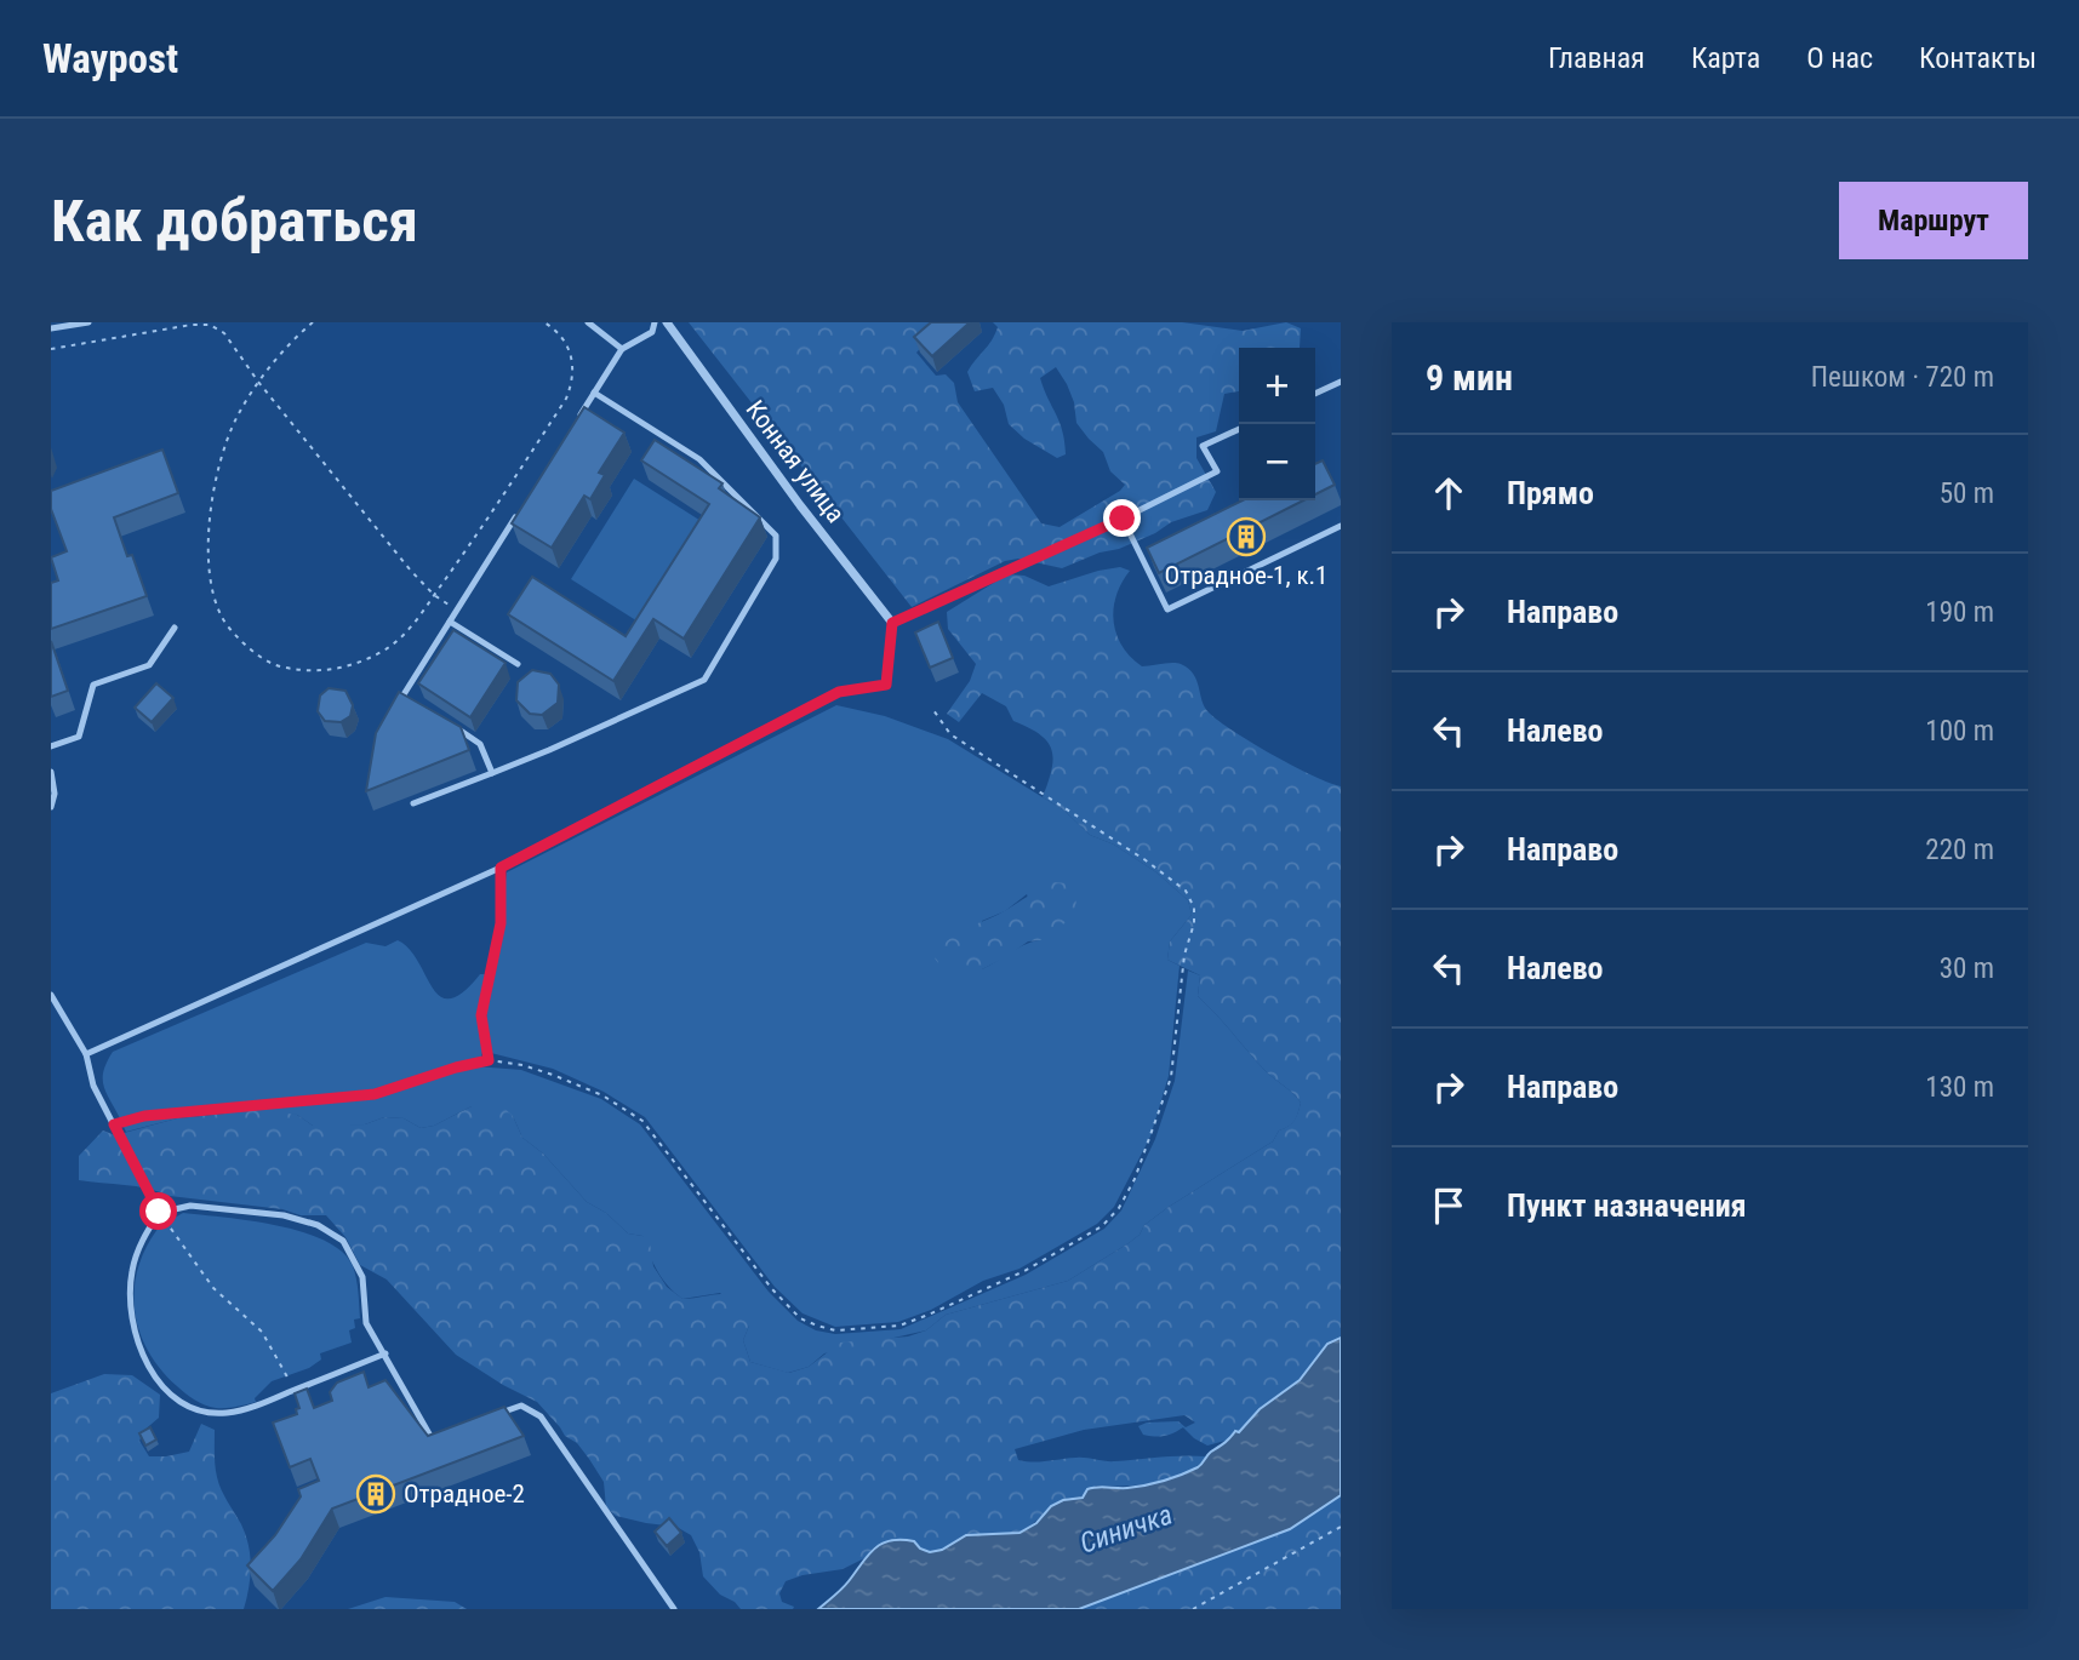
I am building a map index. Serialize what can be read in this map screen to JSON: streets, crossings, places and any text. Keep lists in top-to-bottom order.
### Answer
{
  "streets": {
    "street": ["Конная улица"]
  },
  "water": ["Синичка"],
  "places": {
    "building": ["Отрадное-1, к.1", "Отрадное-2"]
  },
  "page": {
    "header": "Waypost",
    "nav": [
      "Главная",
      "Карта",
      "О нас",
      "Контакты"
    ],
    "buttons": "Маршрут",
    "title": "Как добраться",
    "heading": ["9 мин", "Пешком · 720 m"],
    "map_buttons": ["+", "−"],
    "list": [
      ["Прямо", "50 m"],
      ["Направо", "190 m"],
      ["Налево", "100 m"],
      ["Направо", "220 m"],
      ["Налево", "30 m"],
      ["Направо", "130 m"],
      "Пункт назначения"
    ]
  }
}
